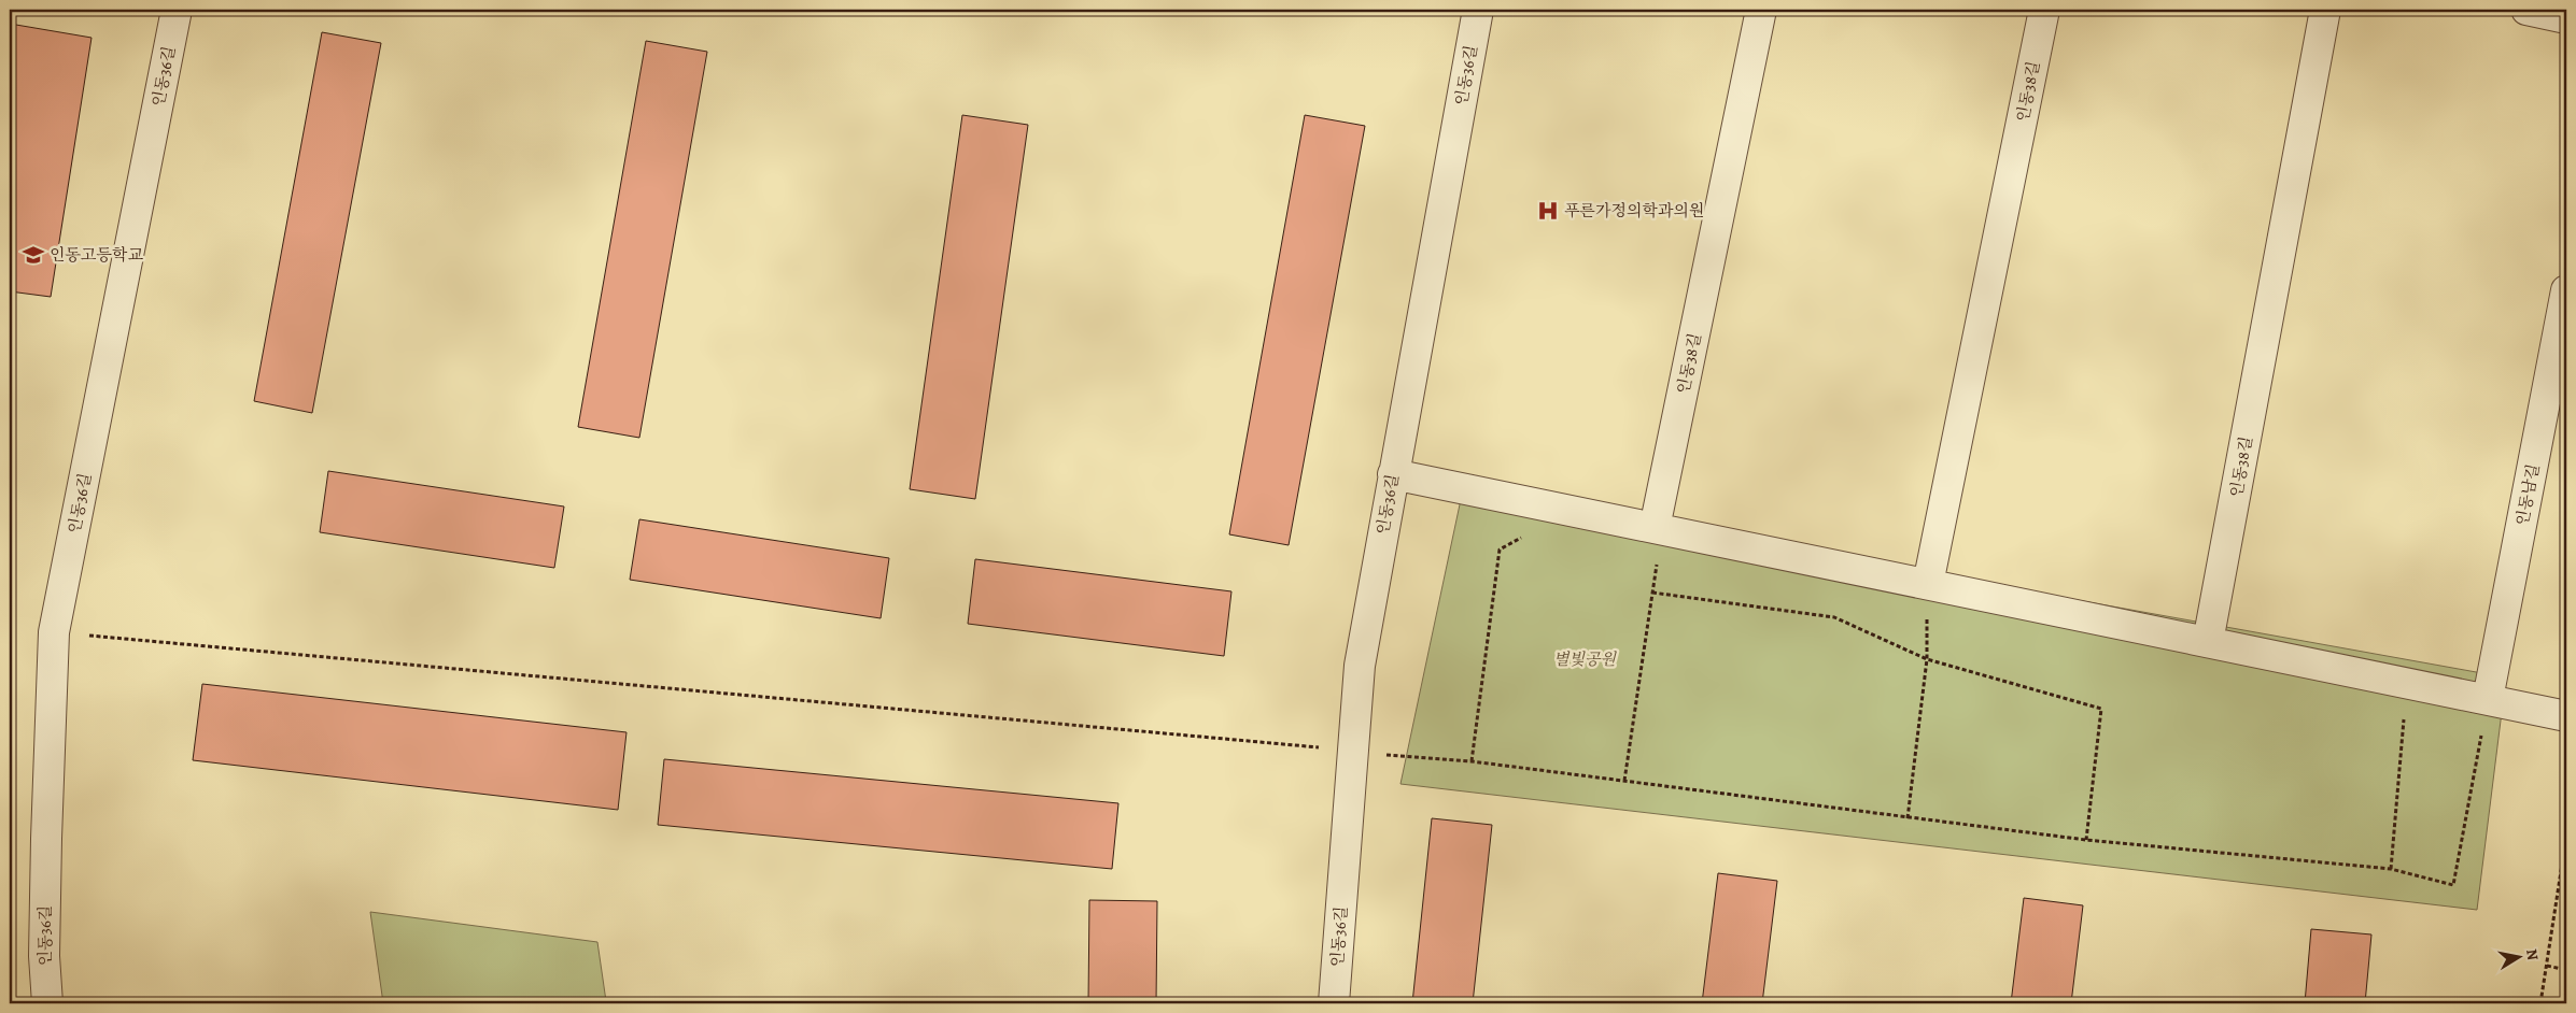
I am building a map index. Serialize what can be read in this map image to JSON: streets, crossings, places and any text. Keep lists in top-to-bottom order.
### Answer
{
  "streets": {
    "street": ["인동36길", "인동38길", "인동남길"]
  },
  "parks": ["별빛공원"],
  "places": {
    "hospital": ["푸른가정의학과의원"],
    "school or university": ["인동고등학교"]
  },
  "north": "right"
}
